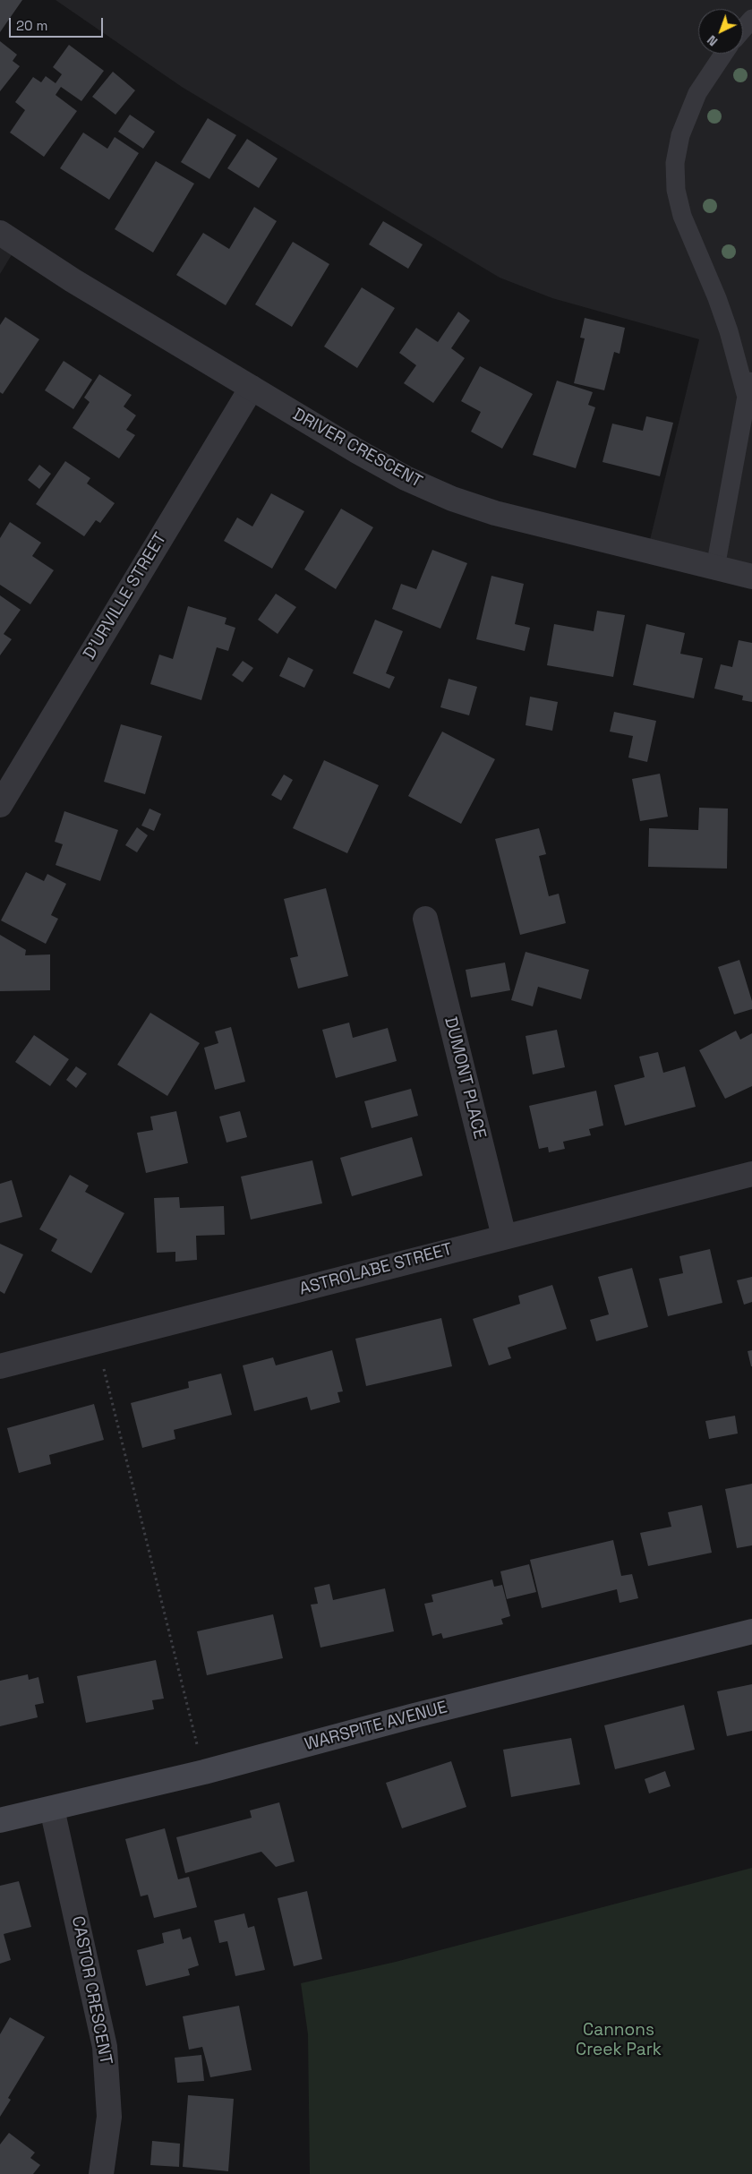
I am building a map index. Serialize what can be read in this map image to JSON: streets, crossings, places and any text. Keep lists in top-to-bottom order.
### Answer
{
  "streets": {
    "main road": ["WARSPITE AVENUE"],
    "street": [
      "DRIVER CRESCENT",
      "D'URVILLE STREET",
      "DUMONT PLACE",
      "ASTROLABE STREET",
      "CASTOR CRESCENT"
    ]
  },
  "crossings": [
    ["DRIVER CRESCENT", "D'URVILLE STREET"],
    ["DUMONT PLACE", "ASTROLABE STREET"],
    ["WARSPITE AVENUE", "CASTOR CRESCENT"]
  ],
  "parks": ["Cannons Creek Park"],
  "scale_bar": "20 m",
  "north": "bottom left"
}
